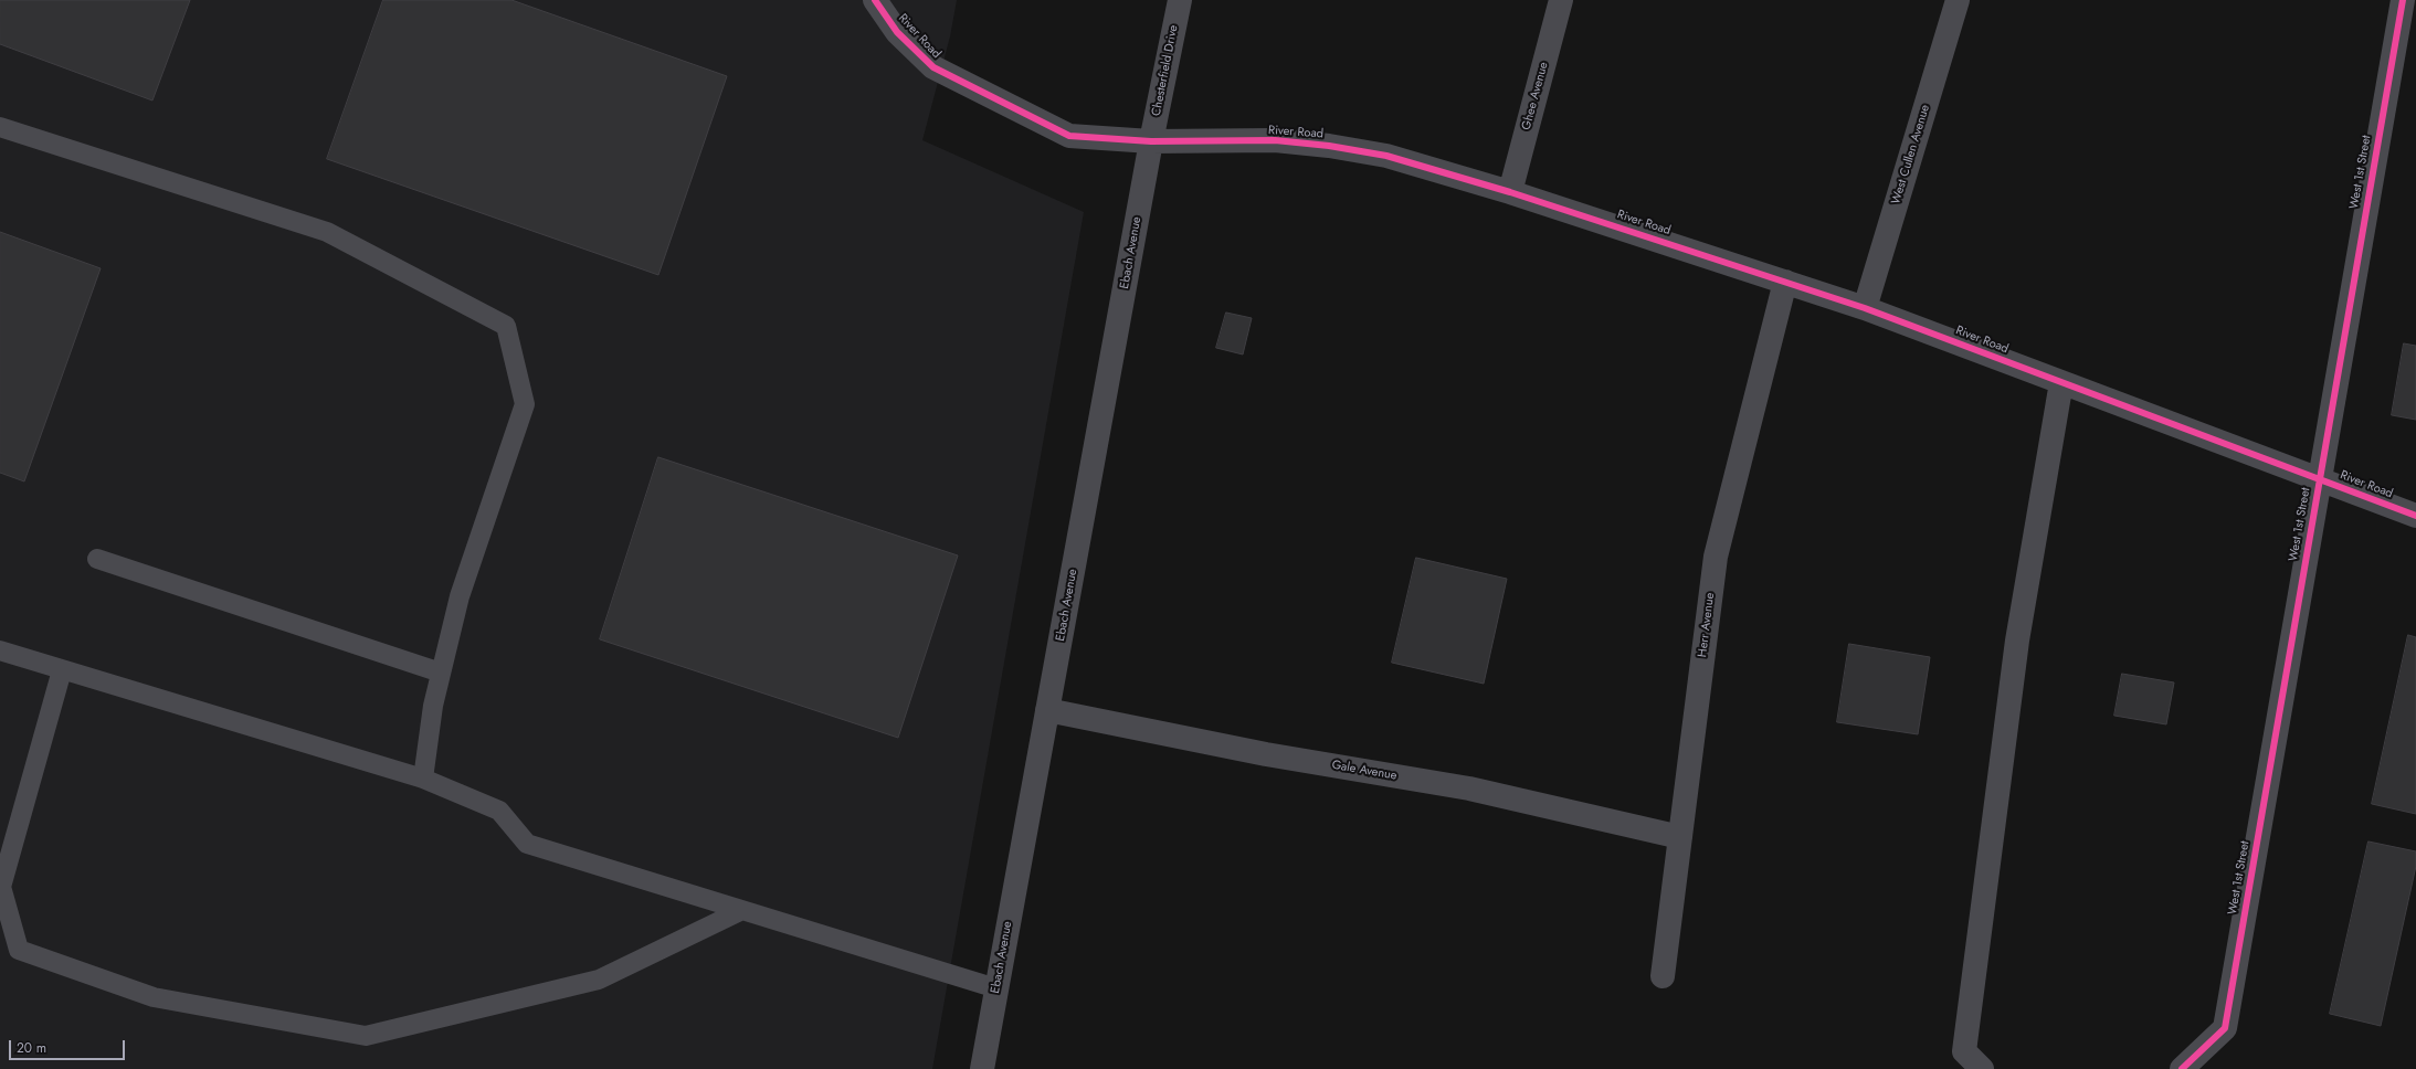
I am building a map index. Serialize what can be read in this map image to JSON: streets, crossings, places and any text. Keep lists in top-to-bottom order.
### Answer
{
  "streets": {
    "street": [
      "River Road",
      "Chesterfield Drive",
      "Ghee Avenue",
      "West Cullen Avenue",
      "West 1st Street",
      "Ebach Avenue",
      "Herr Avenue",
      "Gale Avenue"
    ]
  },
  "crossings": [
    ["River Road", "Chesterfield Drive"],
    ["River Road", "Ghee Avenue"],
    ["River Road", "West Cullen Avenue"],
    ["River Road", "West 1st Street"],
    ["River Road", "Ebach Avenue"],
    ["River Road", "Herr Avenue"],
    ["Chesterfield Drive", "Ebach Avenue"],
    ["Ebach Avenue", "Gale Avenue"],
    ["Herr Avenue", "Gale Avenue"]
  ],
  "scale_bar": "20 m"
}
